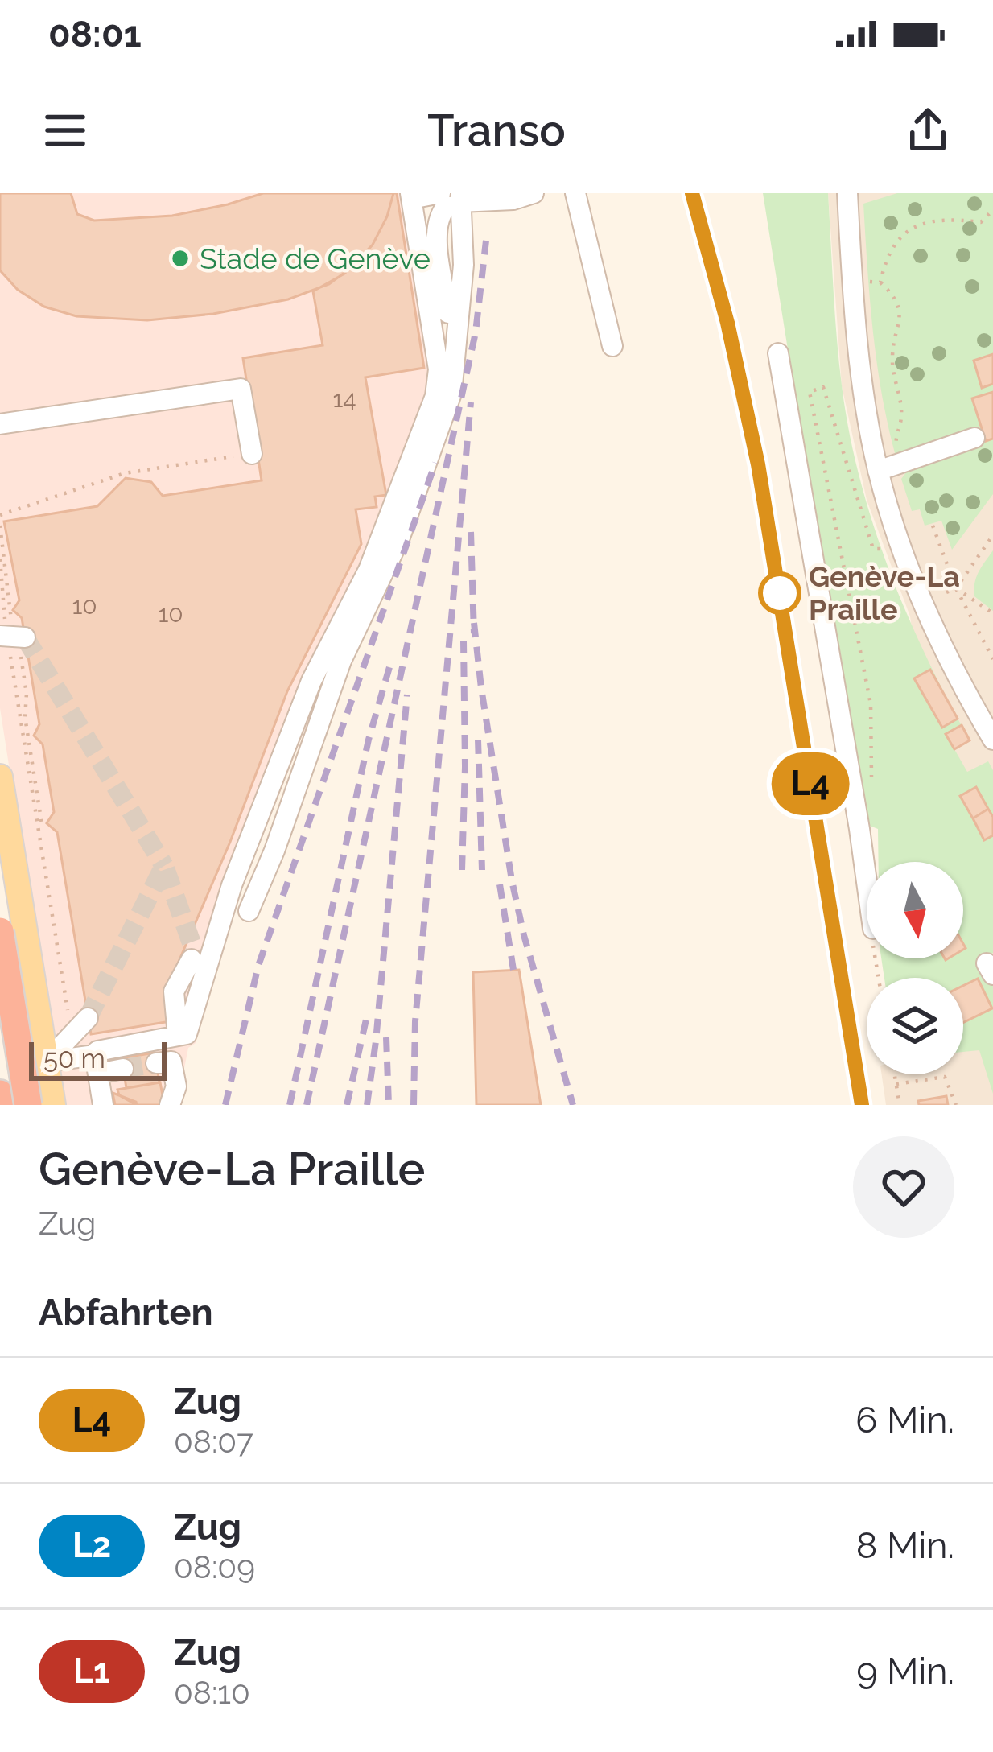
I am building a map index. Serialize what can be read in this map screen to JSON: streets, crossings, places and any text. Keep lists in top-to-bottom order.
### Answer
{
  "places": ["Stade de Genève", "Genève-La Praille"],
  "house_numbers": ["14", "10", "10"],
  "scale_bar": "50 m",
  "north": "bottom",
  "page": {
    "status": "08:01",
    "header": "Transo",
    "on_map": "L4",
    "scale": "50 m",
    "heading": [
      ["Genève-La Praille", "Zug"],
      "Abfahrten"
    ],
    "list": [
      {
        "mark": "L4",
        "name": "Zug",
        "note": "08:07",
        "value": "6 Min."
      },
      {
        "mark": "L2",
        "name": "Zug",
        "note": "08:09",
        "value": "8 Min."
      },
      {
        "mark": "L1",
        "name": "Zug",
        "note": "08:10",
        "value": "9 Min."
      }
    ]
  }
}
